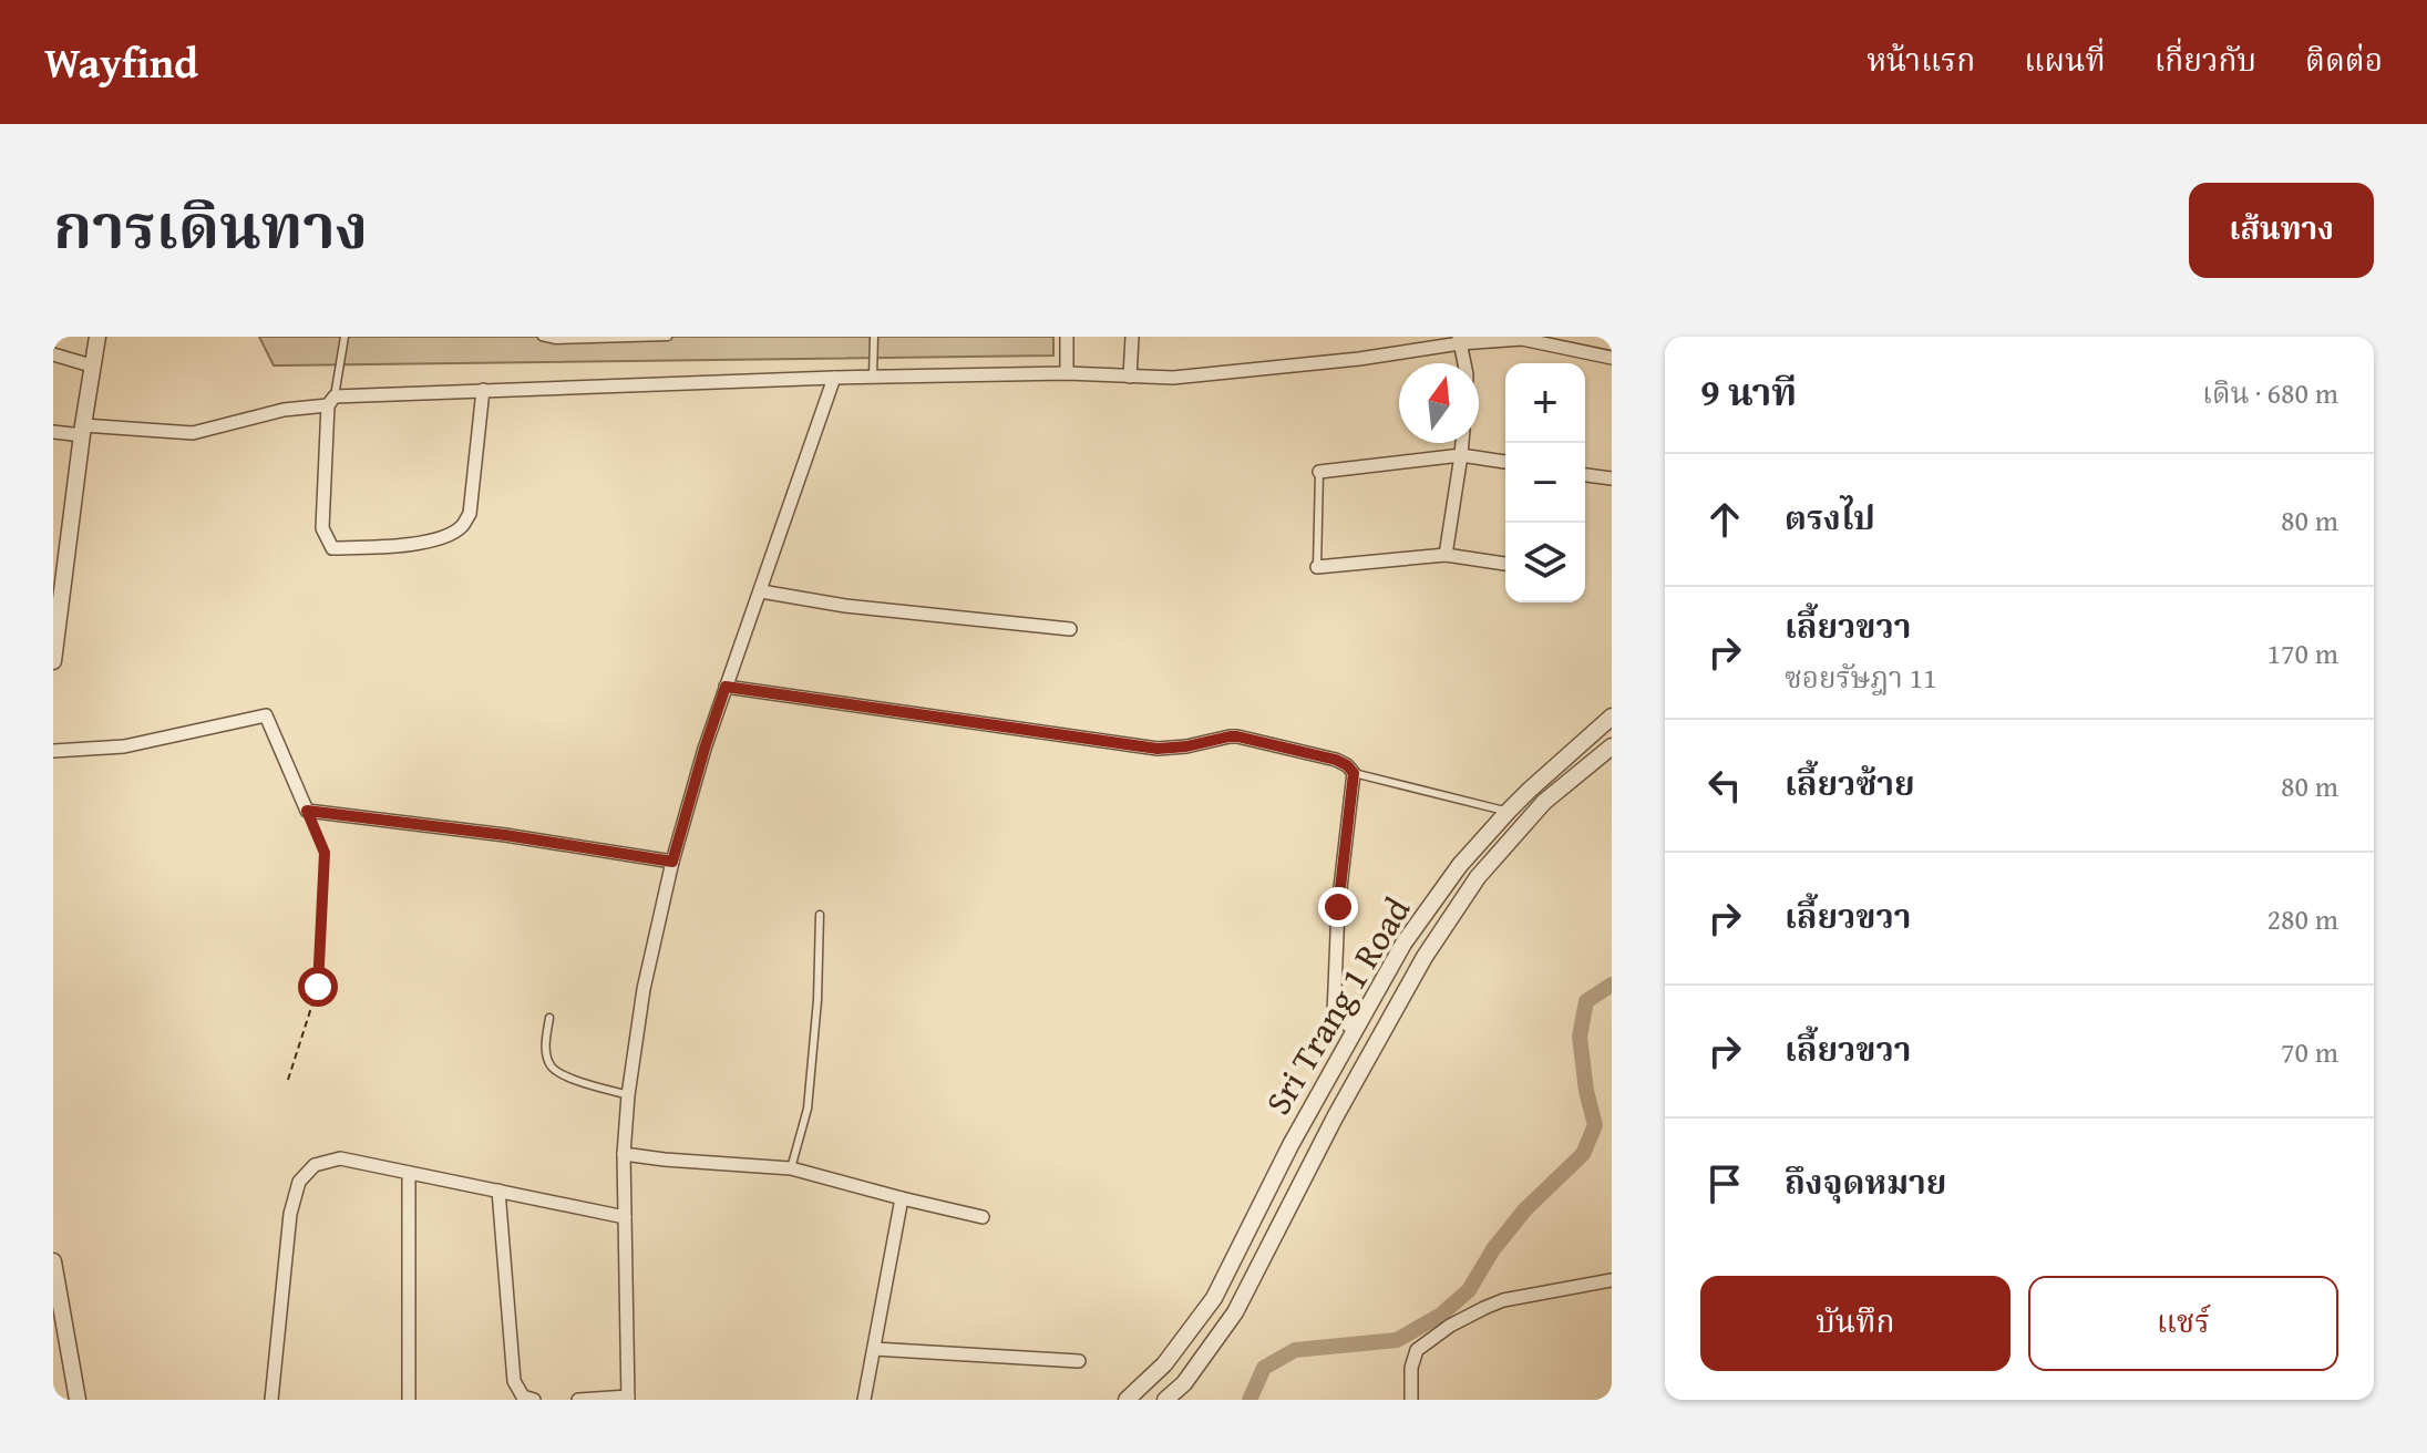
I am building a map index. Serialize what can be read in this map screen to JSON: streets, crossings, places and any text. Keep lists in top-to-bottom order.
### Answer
{
  "streets": {
    "street": ["Sri Trang 1 Road"]
  },
  "north": "top",
  "page": {
    "header": "Wayfind",
    "nav": [
      "หน้าแรก",
      "แผนที่",
      "เกี่ยวกับ",
      "ติดต่อ"
    ],
    "title": "การเดินทาง",
    "buttons": [
      "เส้นทาง",
      ["บันทึก", "แชร์"]
    ],
    "heading": ["9 นาที", "เดิน · 680 m"],
    "map_buttons": ["+", "−"],
    "list": [
      ["ตรงไป", "80 m"],
      ["เลี้ยวขวา", "ซอยรัษฎา 11", "170 m"],
      ["เลี้ยวซ้าย", "80 m"],
      ["เลี้ยวขวา", "280 m"],
      ["เลี้ยวขวา", "70 m"],
      "ถึงจุดหมาย"
    ]
  }
}
